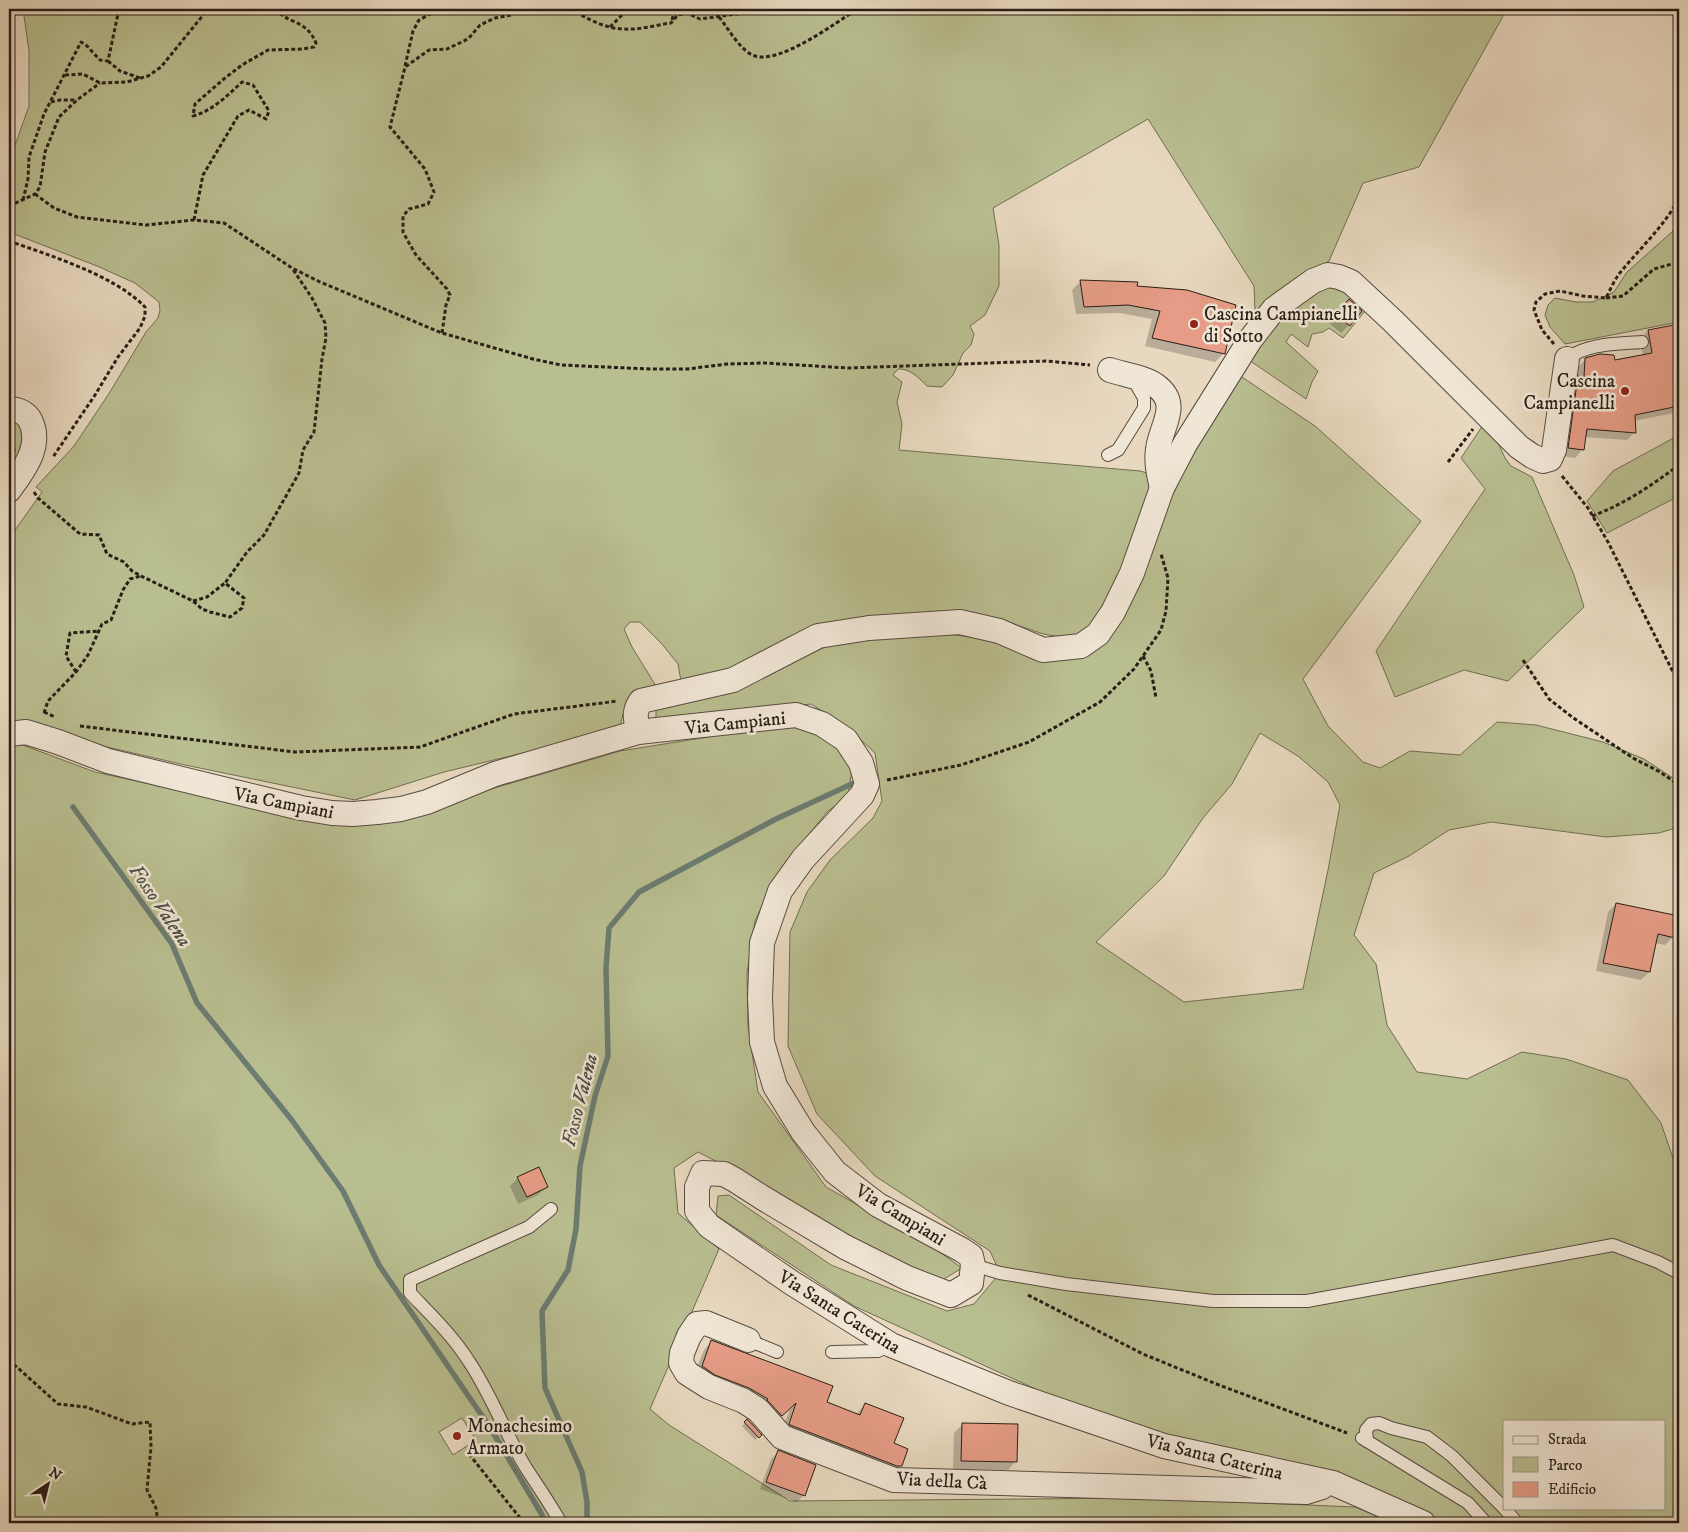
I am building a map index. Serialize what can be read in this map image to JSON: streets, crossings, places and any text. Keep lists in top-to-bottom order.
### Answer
{
  "streets": {
    "street": ["Via Campiani", "Via Santa Caterina", "Via della Cà"]
  },
  "crossings": [
    ["Via Campiani", "Via Santa Caterina"],
    ["Via Santa Caterina", "Via della Cà"]
  ],
  "water": ["Fosso Valena"],
  "places": ["Cascina Campianelli di Sotto", "Cascina Campianelli", "Monachesimo Armato"],
  "legend": ["Strada", "Parco", "Edificio"],
  "north": "top right"
}
